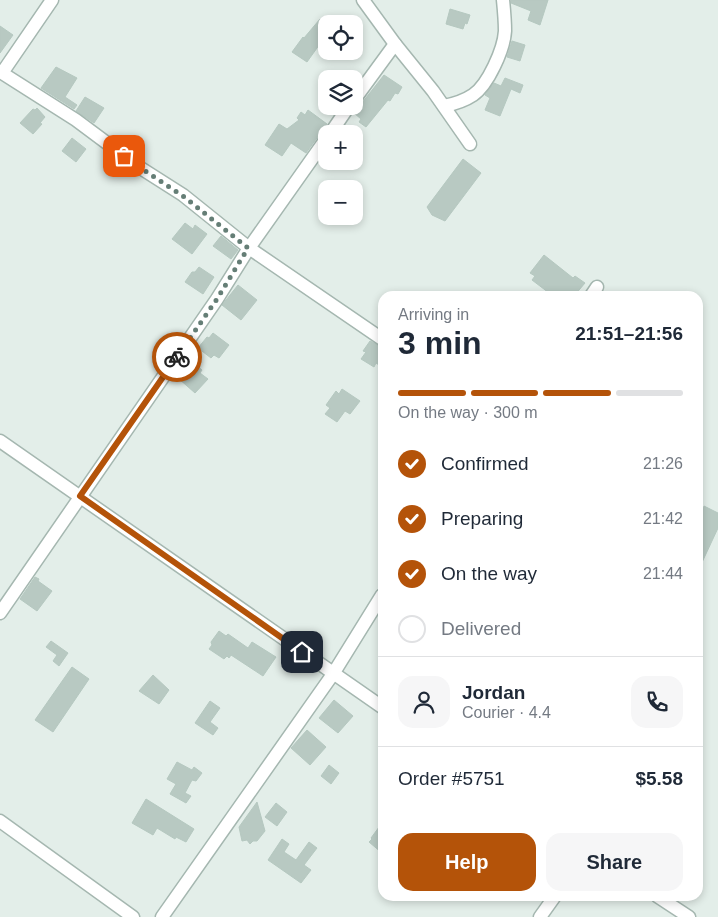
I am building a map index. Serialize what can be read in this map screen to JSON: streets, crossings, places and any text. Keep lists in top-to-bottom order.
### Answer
{
  "page": {
    "map_buttons": ["+", "−"],
    "heading": ["3 min", "Arriving in", "21:51–21:56"],
    "panel": [
      "Jordan",
      "Courier · 4.4",
      "Order #5751",
      "$5.58"
    ],
    "bar": "On the way · 300 m",
    "list": [
      ["Confirmed", "21:26"],
      ["Preparing", "21:42"],
      ["On the way", "21:44"],
      "Delivered"
    ],
    "buttons": ["Help", "Share"]
  }
}
